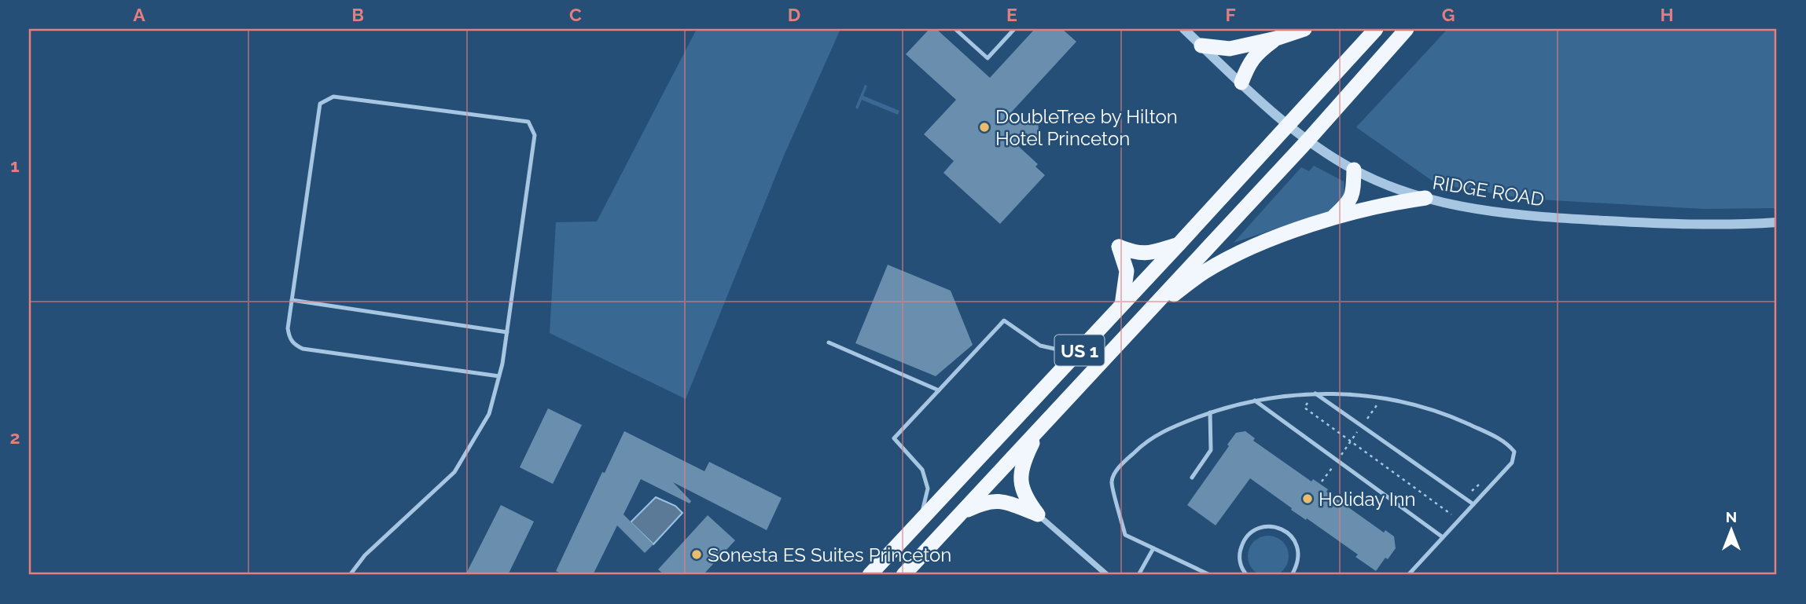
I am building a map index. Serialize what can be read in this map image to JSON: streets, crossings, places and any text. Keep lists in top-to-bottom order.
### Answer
{
  "streets": {
    "highway": ["US 1"],
    "street": ["RIDGE ROAD"]
  },
  "crossings": [
    ["RIDGE ROAD", "US 1"]
  ],
  "places": ["DoubleTree by Hilton Hotel Princeton", "Holiday Inn", "Sonesta ES Suites Princeton"],
  "north": "top",
  "grid": {
    "columns": [
      "A",
      "B",
      "C",
      "D",
      "E",
      "F",
      "G",
      "H"
    ],
    "rows": ["1", "2"]
  }
}
